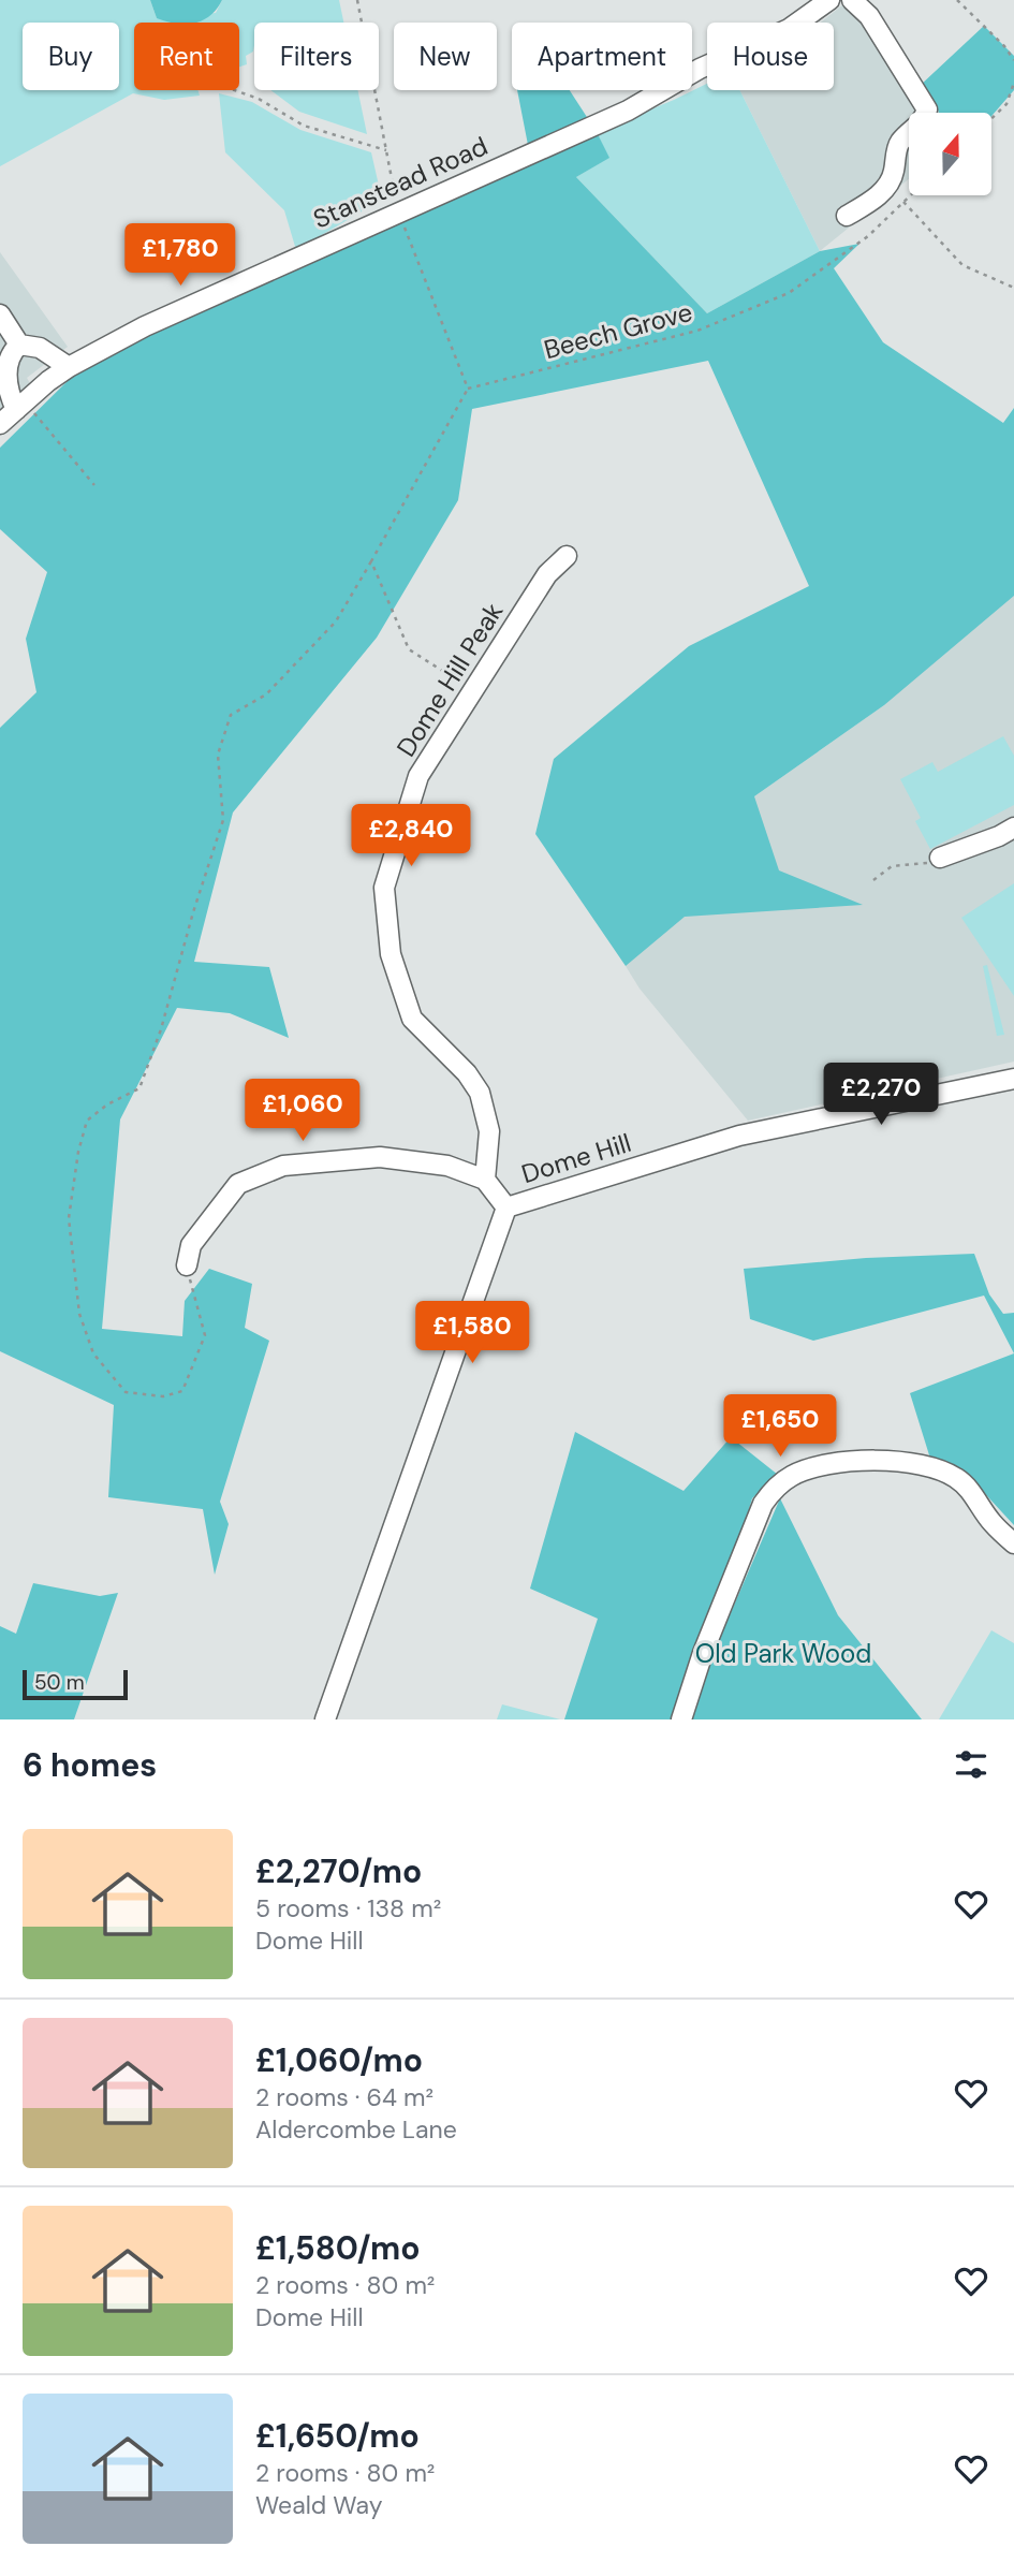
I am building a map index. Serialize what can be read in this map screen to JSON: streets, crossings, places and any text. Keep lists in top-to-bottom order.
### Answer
{
  "streets": {
    "street": ["Stanstead Road", "Dome Hill Peak", "Dome Hill"],
    "path": ["Beech Grove"]
  },
  "parks": ["Old Park Wood"],
  "scale_bar": "50 m",
  "north": "top",
  "page": {
    "chip": [
      "Buy",
      "Rent",
      "Filters",
      "New",
      "Apartment",
      "House"
    ],
    "price": [
      "£1,780",
      "£2,840",
      "£2,270",
      "£1,060",
      "£1,580",
      "£1,650"
    ],
    "scale": "50 m",
    "heading": "6 homes",
    "list": [
      {
        "name": "£2,270/mo",
        "note": "5 rooms · 138 m² · Dome Hill"
      },
      {
        "name": "£1,060/mo",
        "note": "2 rooms · 64 m² · Aldercombe Lane"
      },
      {
        "name": "£1,580/mo",
        "note": "2 rooms · 80 m² · Dome Hill"
      },
      {
        "name": "£1,650/mo",
        "note": "2 rooms · 80 m² · Weald Way"
      }
    ]
  }
}
